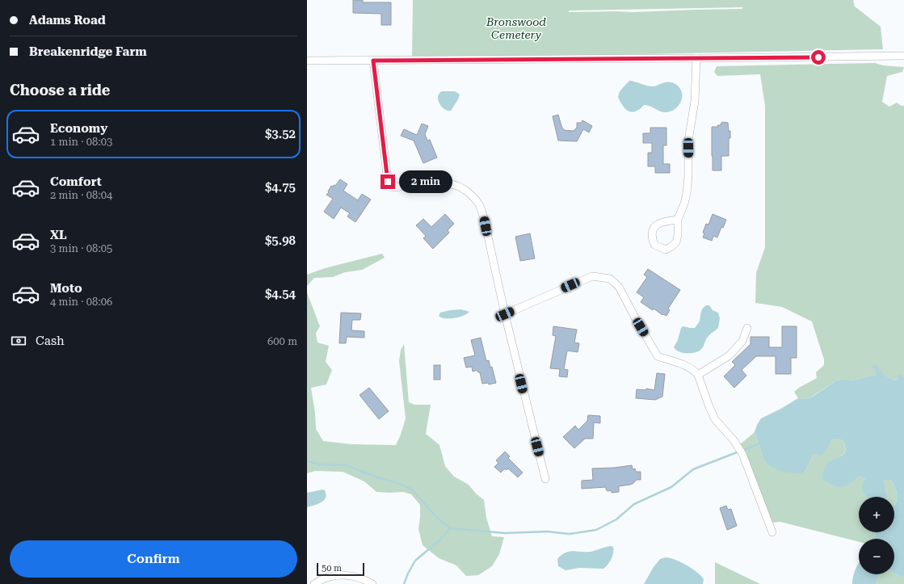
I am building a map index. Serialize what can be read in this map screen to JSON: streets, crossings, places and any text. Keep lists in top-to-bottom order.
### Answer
{
  "parks": ["Bronswood Cemetery"],
  "scale_bar": "50 m",
  "page": {
    "banner": ["Adams Road", "Breakenridge Farm"],
    "heading": "Choose a ride",
    "list": [
      {
        "name": "Economy",
        "note": "1 min · 08:03",
        "value": "$3.52"
      },
      {
        "name": "Comfort",
        "note": "2 min · 08:04",
        "value": "$4.75"
      },
      {
        "name": "XL",
        "note": "3 min · 08:05",
        "value": "$5.98"
      },
      {
        "name": "Moto",
        "note": "4 min · 08:06",
        "value": "$4.54"
      }
    ],
    "bubble": "2 min",
    "pay": ["Cash", "600 m"],
    "map_buttons": ["+", "−"],
    "buttons": "Confirm",
    "scale": "50 m"
  }
}
